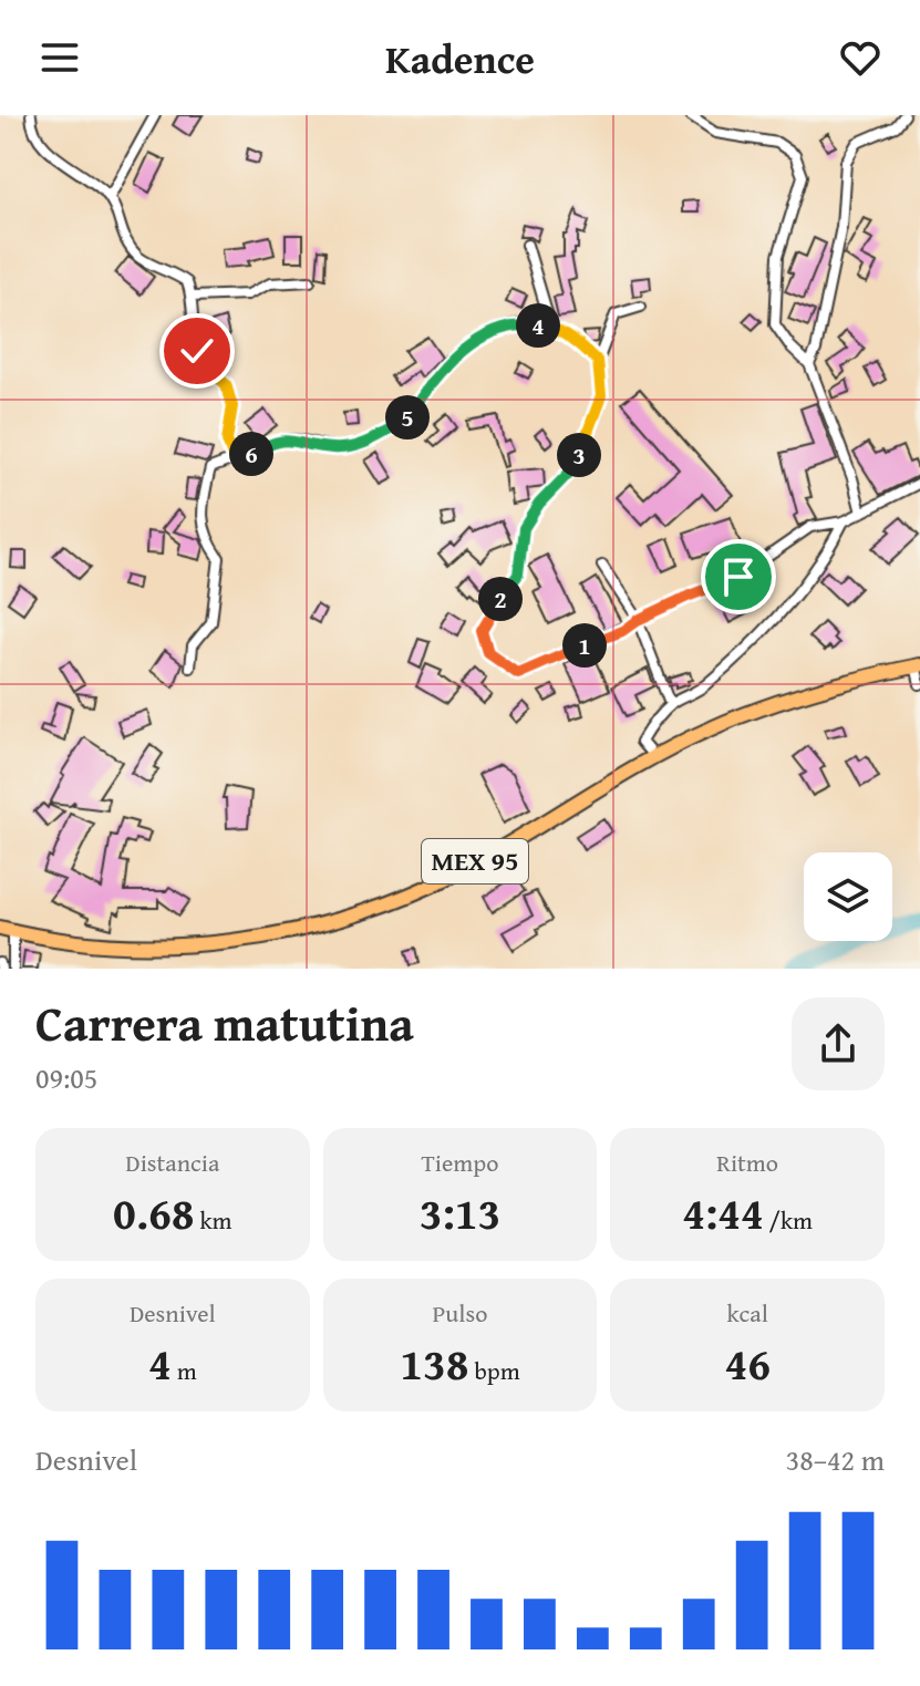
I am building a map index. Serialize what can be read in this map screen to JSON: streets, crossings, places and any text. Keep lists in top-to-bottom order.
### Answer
{
  "streets": {
    "main road": ["MEX 95"]
  },
  "page": {
    "header": "Kadence",
    "pins": [
      "4",
      "5",
      "6",
      "3",
      "2",
      "1"
    ],
    "heading": ["Carrera matutina", "09:05"],
    "stats": [
      ["Distancia", "0.68 km"],
      ["Tiempo", "3:13"],
      ["Ritmo", "4:44 /km"],
      ["Desnivel", "4 m"],
      ["Pulso", "138 bpm"],
      ["kcal", "46"]
    ],
    "chart": ["Desnivel", "38–42 m"]
  }
}
